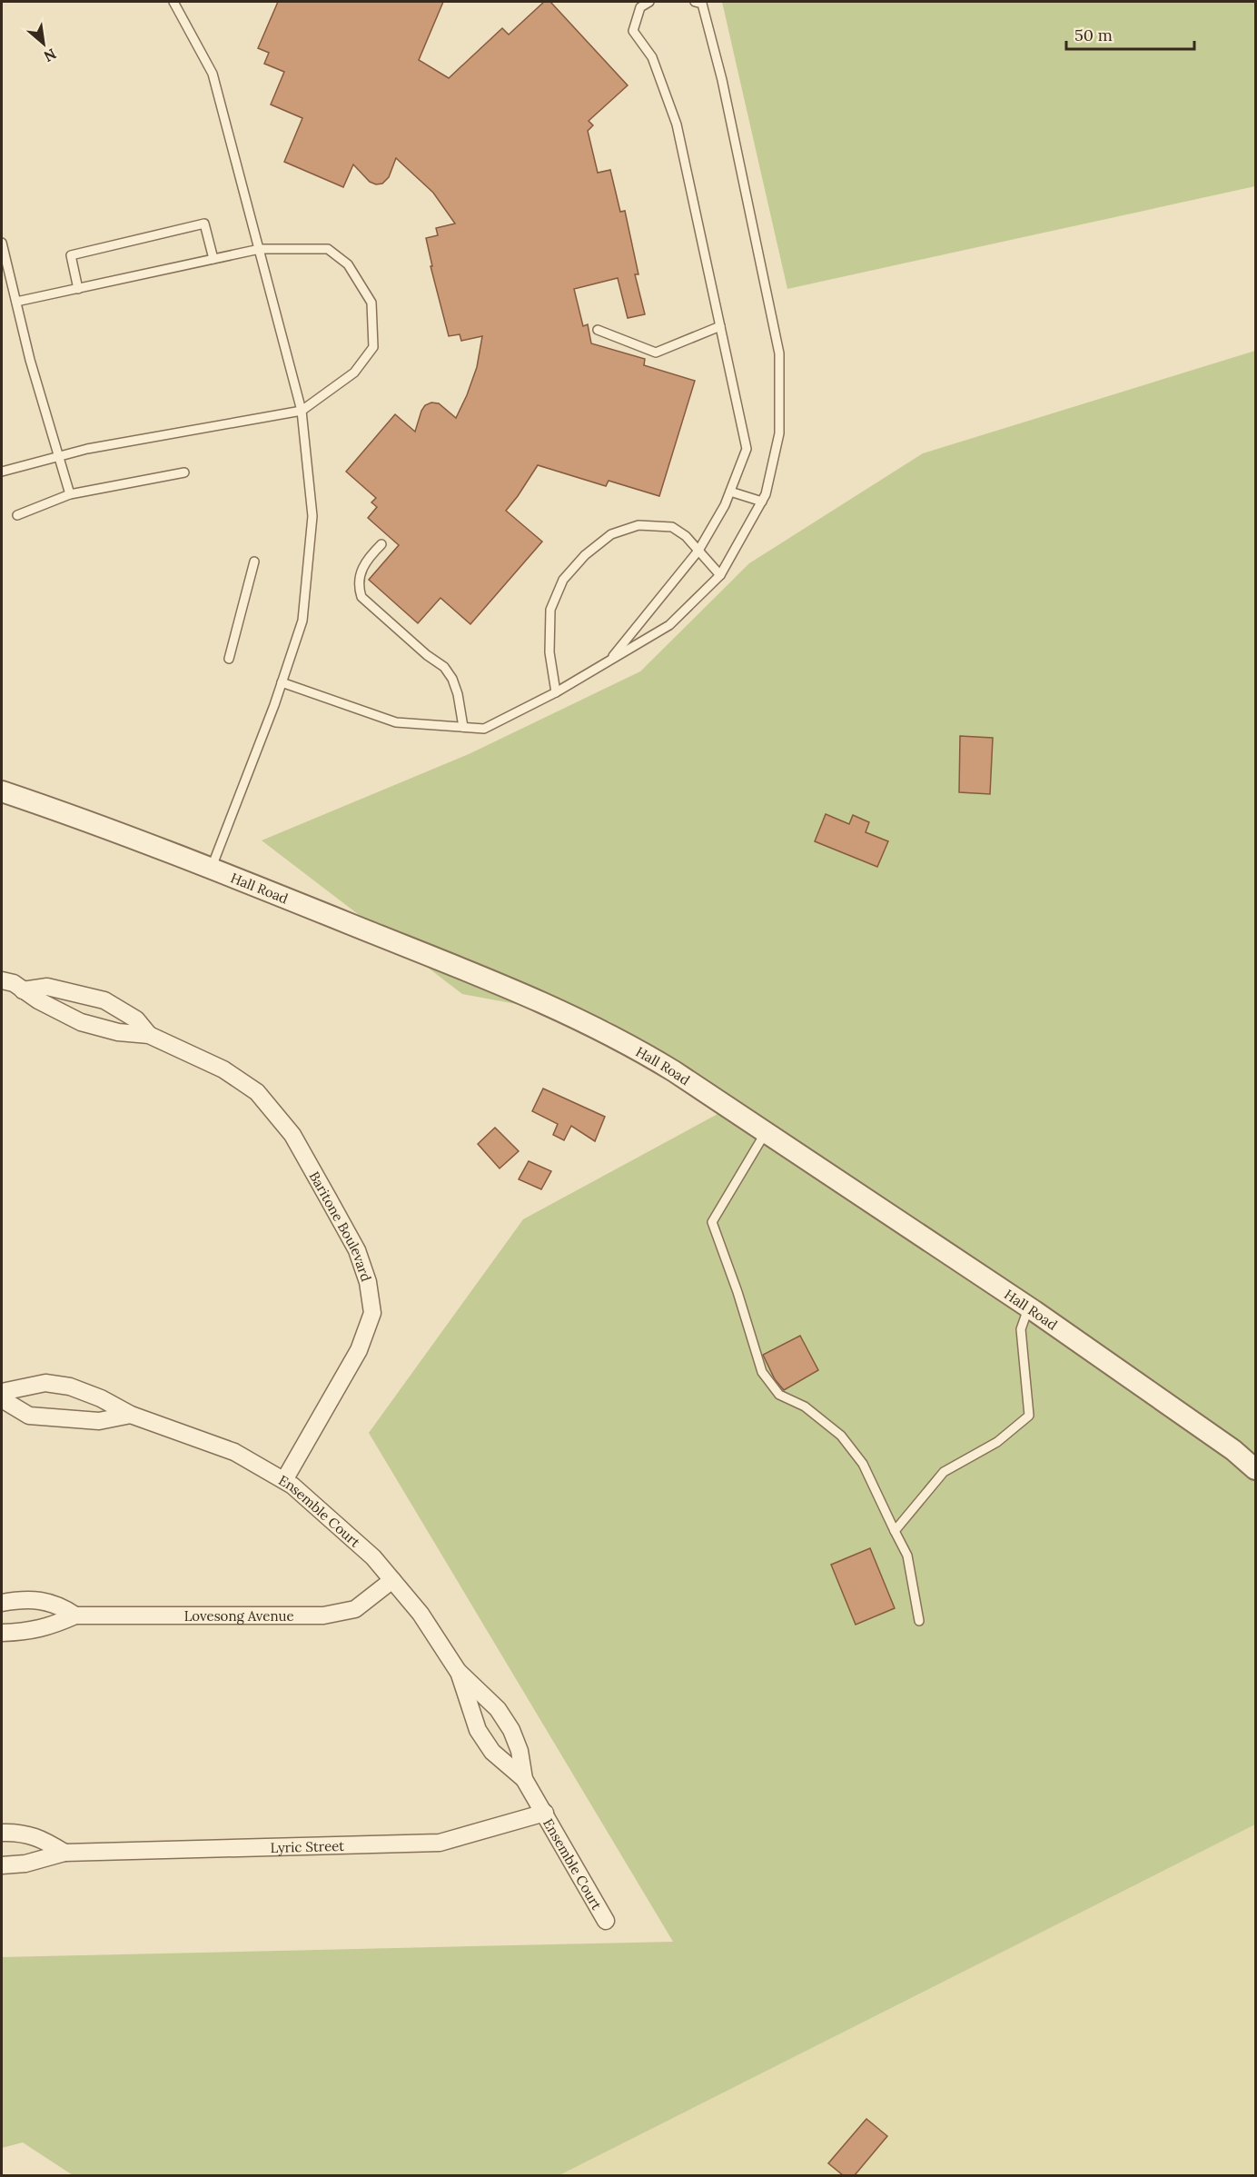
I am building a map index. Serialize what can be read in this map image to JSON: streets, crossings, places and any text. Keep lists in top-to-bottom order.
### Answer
{
  "streets": {
    "street": [
      "Hall Road",
      "Baritone Boulevard",
      "Ensemble Court",
      "Lovesong Avenue",
      "Lyric Street"
    ]
  },
  "crossings": [
    ["Baritone Boulevard", "Ensemble Court"],
    ["Ensemble Court", "Lovesong Avenue"],
    ["Ensemble Court", "Lyric Street"]
  ],
  "scale_bar": "50 m",
  "north": "bottom right"
}
